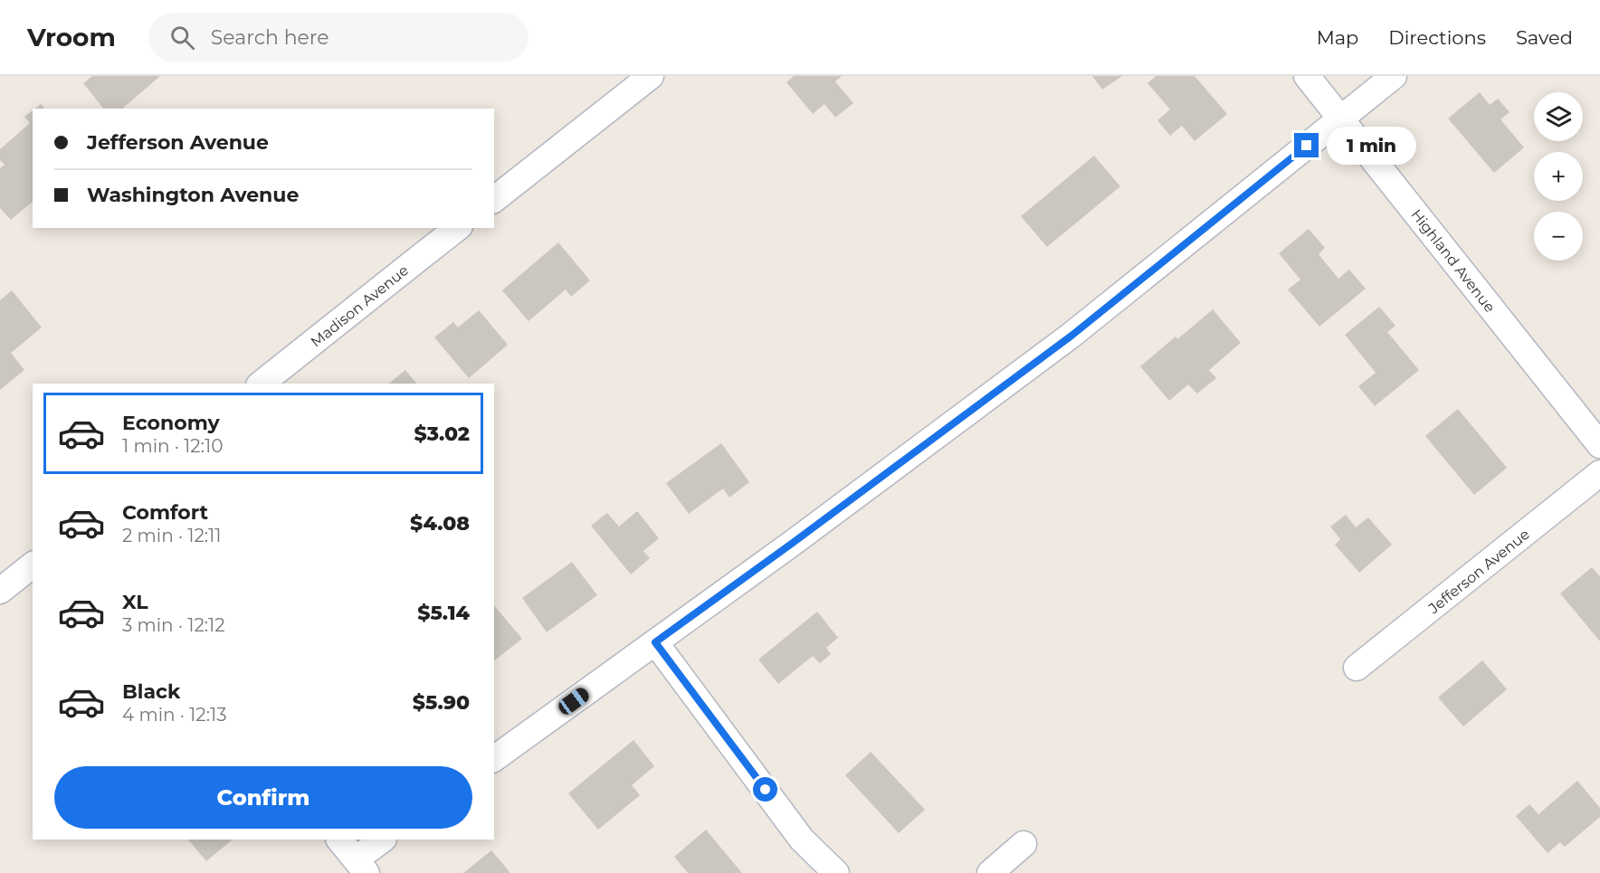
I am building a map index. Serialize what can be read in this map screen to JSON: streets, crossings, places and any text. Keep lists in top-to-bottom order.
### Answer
{
  "streets": {
    "street": ["Highland Avenue", "Madison Avenue", "Jefferson Avenue"]
  },
  "page": {
    "header": "Vroom",
    "search": "Search here",
    "nav": ["Map", "Directions", "Saved"],
    "map_buttons": ["+", "−"],
    "banner": ["Jefferson Avenue", "Washington Avenue"],
    "bubble": "1 min",
    "list": [
      {
        "name": "Economy",
        "note": "1 min · 12:10",
        "value": "$3.02"
      },
      {
        "name": "Comfort",
        "note": "2 min · 12:11",
        "value": "$4.08"
      },
      {
        "name": "XL",
        "note": "3 min · 12:12",
        "value": "$5.14"
      },
      {
        "name": "Black",
        "note": "4 min · 12:13",
        "value": "$5.90"
      }
    ],
    "buttons": "Confirm"
  }
}
